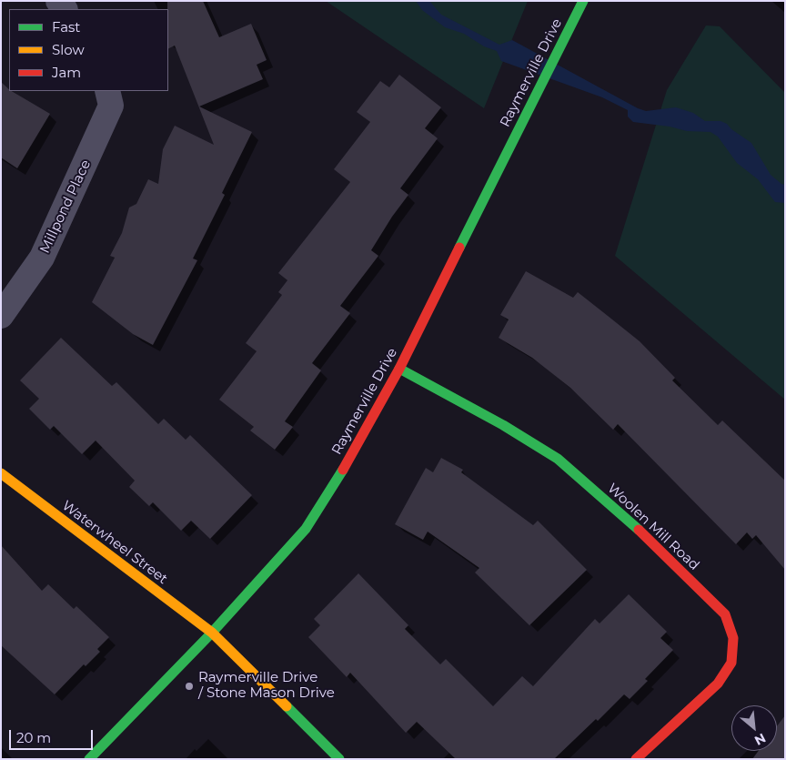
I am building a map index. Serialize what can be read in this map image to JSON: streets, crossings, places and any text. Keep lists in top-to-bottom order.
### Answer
{
  "streets": {
    "street": [
      "Raymerville Drive",
      "Millpond Place",
      "Woolen Mill Road",
      "Waterwheel Street"
    ]
  },
  "crossings": [
    ["Raymerville Drive", "Woolen Mill Road"],
    ["Raymerville Drive", "Waterwheel Street"]
  ],
  "places": ["Raymerville Drive / Stone Mason Drive"],
  "legend": ["Fast", "Slow", "Jam"],
  "scale_bar": "20 m",
  "north": "bottom right"
}
